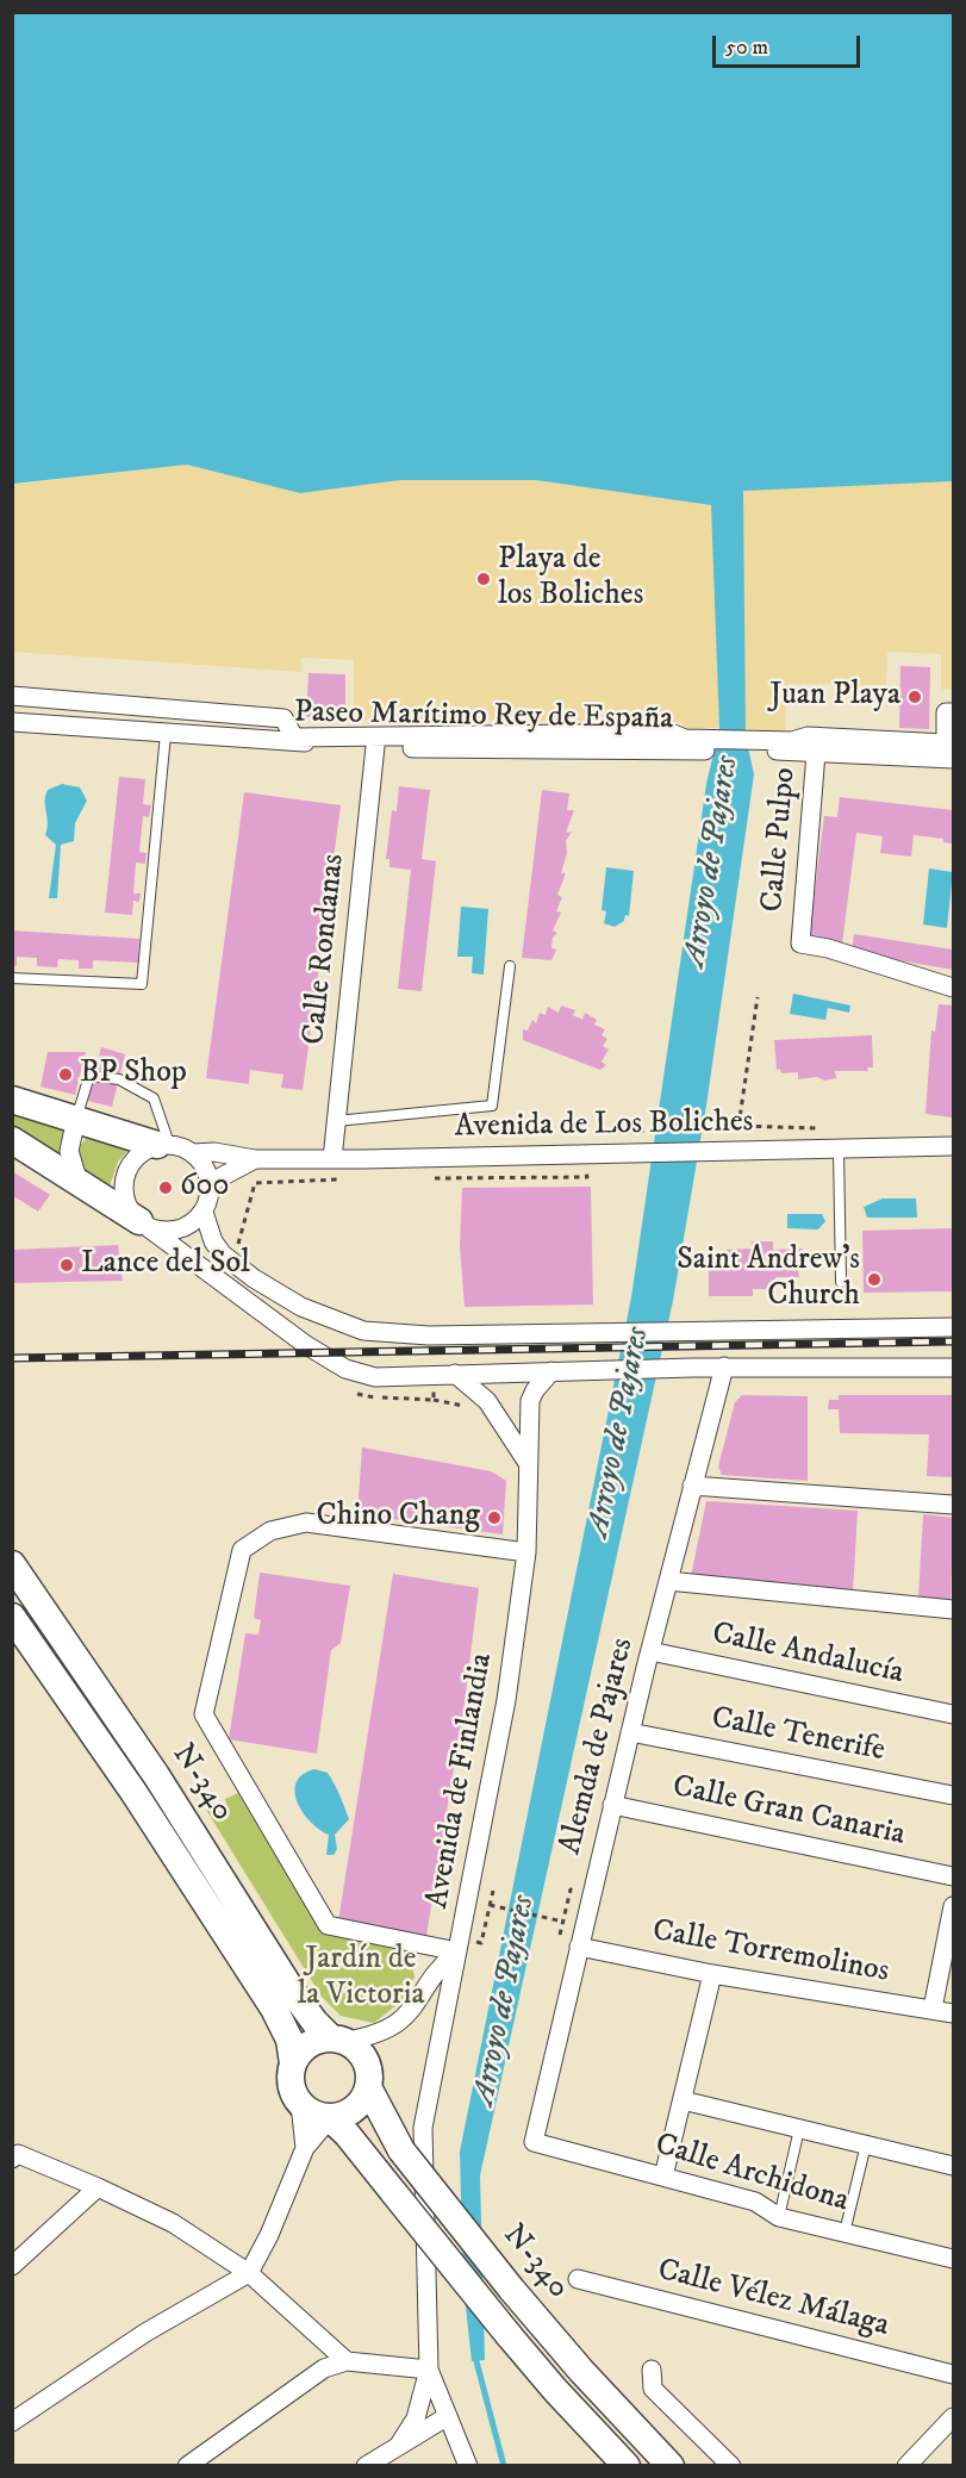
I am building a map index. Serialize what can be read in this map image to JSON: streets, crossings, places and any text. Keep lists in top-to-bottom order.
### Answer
{
  "streets": {
    "main road": ["N-340"],
    "street": [
      "Paseo Marítimo Rey de España",
      "Calle Pulpo",
      "Calle Rondanas",
      "Avenida de Los Boliches",
      "Calle Andalucía",
      "Calle Tenerife",
      "Alemda de Pajares",
      "Avenida de Finlandia",
      "Calle Gran Canaria",
      "Calle Torremolinos",
      "Calle Archidona",
      "Calle Vélez Málaga"
    ]
  },
  "crossings": [
    ["Paseo Marítimo Rey de España", "Calle Pulpo"],
    ["Paseo Marítimo Rey de España", "Calle Rondanas"],
    ["Calle Rondanas", "Avenida de Los Boliches"],
    ["Calle Andalucía", "Alemda de Pajares"],
    ["Calle Tenerife", "Alemda de Pajares"],
    ["Alemda de Pajares", "Calle Gran Canaria"],
    ["Alemda de Pajares", "Calle Torremolinos"],
    ["Alemda de Pajares", "Calle Archidona"]
  ],
  "water": ["Arroyo de Pajares"],
  "parks": ["Jardín de la Victoria"],
  "places": [
    "Playa de los Boliches",
    "Juan Playa",
    "BP Shop",
    "600",
    "Lance del Sol",
    "Saint Andrew's Church",
    "Chino Chang"
  ],
  "scale_bar": "50 m"
}
